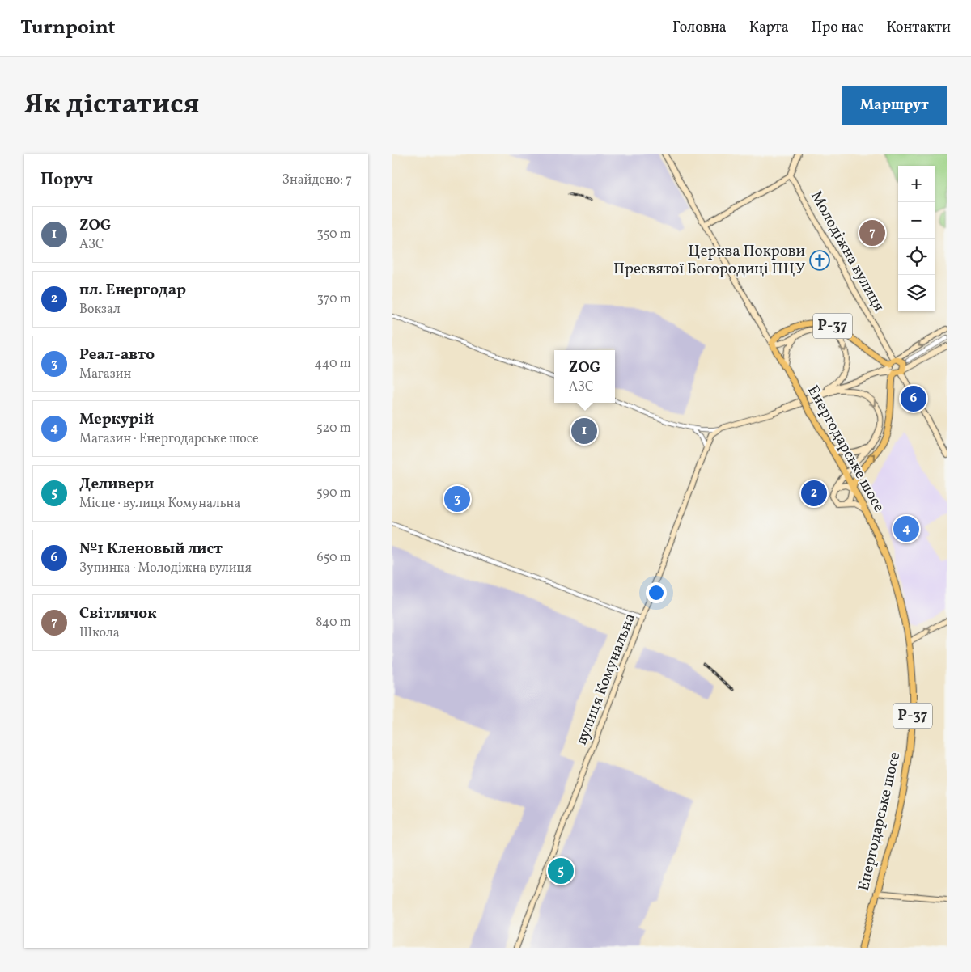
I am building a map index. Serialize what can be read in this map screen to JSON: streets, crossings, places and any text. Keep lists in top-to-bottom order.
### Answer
{
  "streets": {
    "main road": ["Р-37", "Енергодарське шосе"],
    "street": ["Молодіжна вулиця", "вулиця Комунальна"]
  },
  "crossings": [
    ["Молодіжна вулиця", "Р-37"]
  ],
  "places": {
    "church": ["Церква Покрови Пресвятої Богородиці ПЦУ"]
  },
  "page": {
    "header": "Turnpoint",
    "nav": [
      "Головна",
      "Карта",
      "Про нас",
      "Контакти"
    ],
    "title": "Як дістатися",
    "buttons": "Маршрут",
    "heading": ["Поруч", "Знайдено: 7"],
    "map_buttons": ["+", "−"],
    "list": [
      {
        "mark": "1",
        "name": "ZOG",
        "note": "АЗС",
        "value": "350 m"
      },
      {
        "mark": "2",
        "name": "пл. Енергодар",
        "note": "Вокзал",
        "value": "370 m"
      },
      {
        "mark": "3",
        "name": "Реал-авто",
        "note": "Магазин",
        "value": "440 m"
      },
      {
        "mark": "4",
        "name": "Меркурій",
        "note": "Магазин · Енергодарське шосе",
        "value": "520 m"
      },
      {
        "mark": "5",
        "name": "Деливери",
        "note": "Місце · вулиця Комунальна",
        "value": "590 m"
      },
      {
        "mark": "6",
        "name": "№1 Кленовый лист",
        "note": "Зупинка · Молодіжна вулиця",
        "value": "650 m"
      },
      {
        "mark": "7",
        "name": "Світлячок",
        "note": "Школа",
        "value": "840 m"
      }
    ],
    "pins": [
      "7",
      "6",
      "1",
      "2",
      "3",
      "4",
      "5"
    ],
    "popup": ["ZOG", "АЗС"]
  }
}
